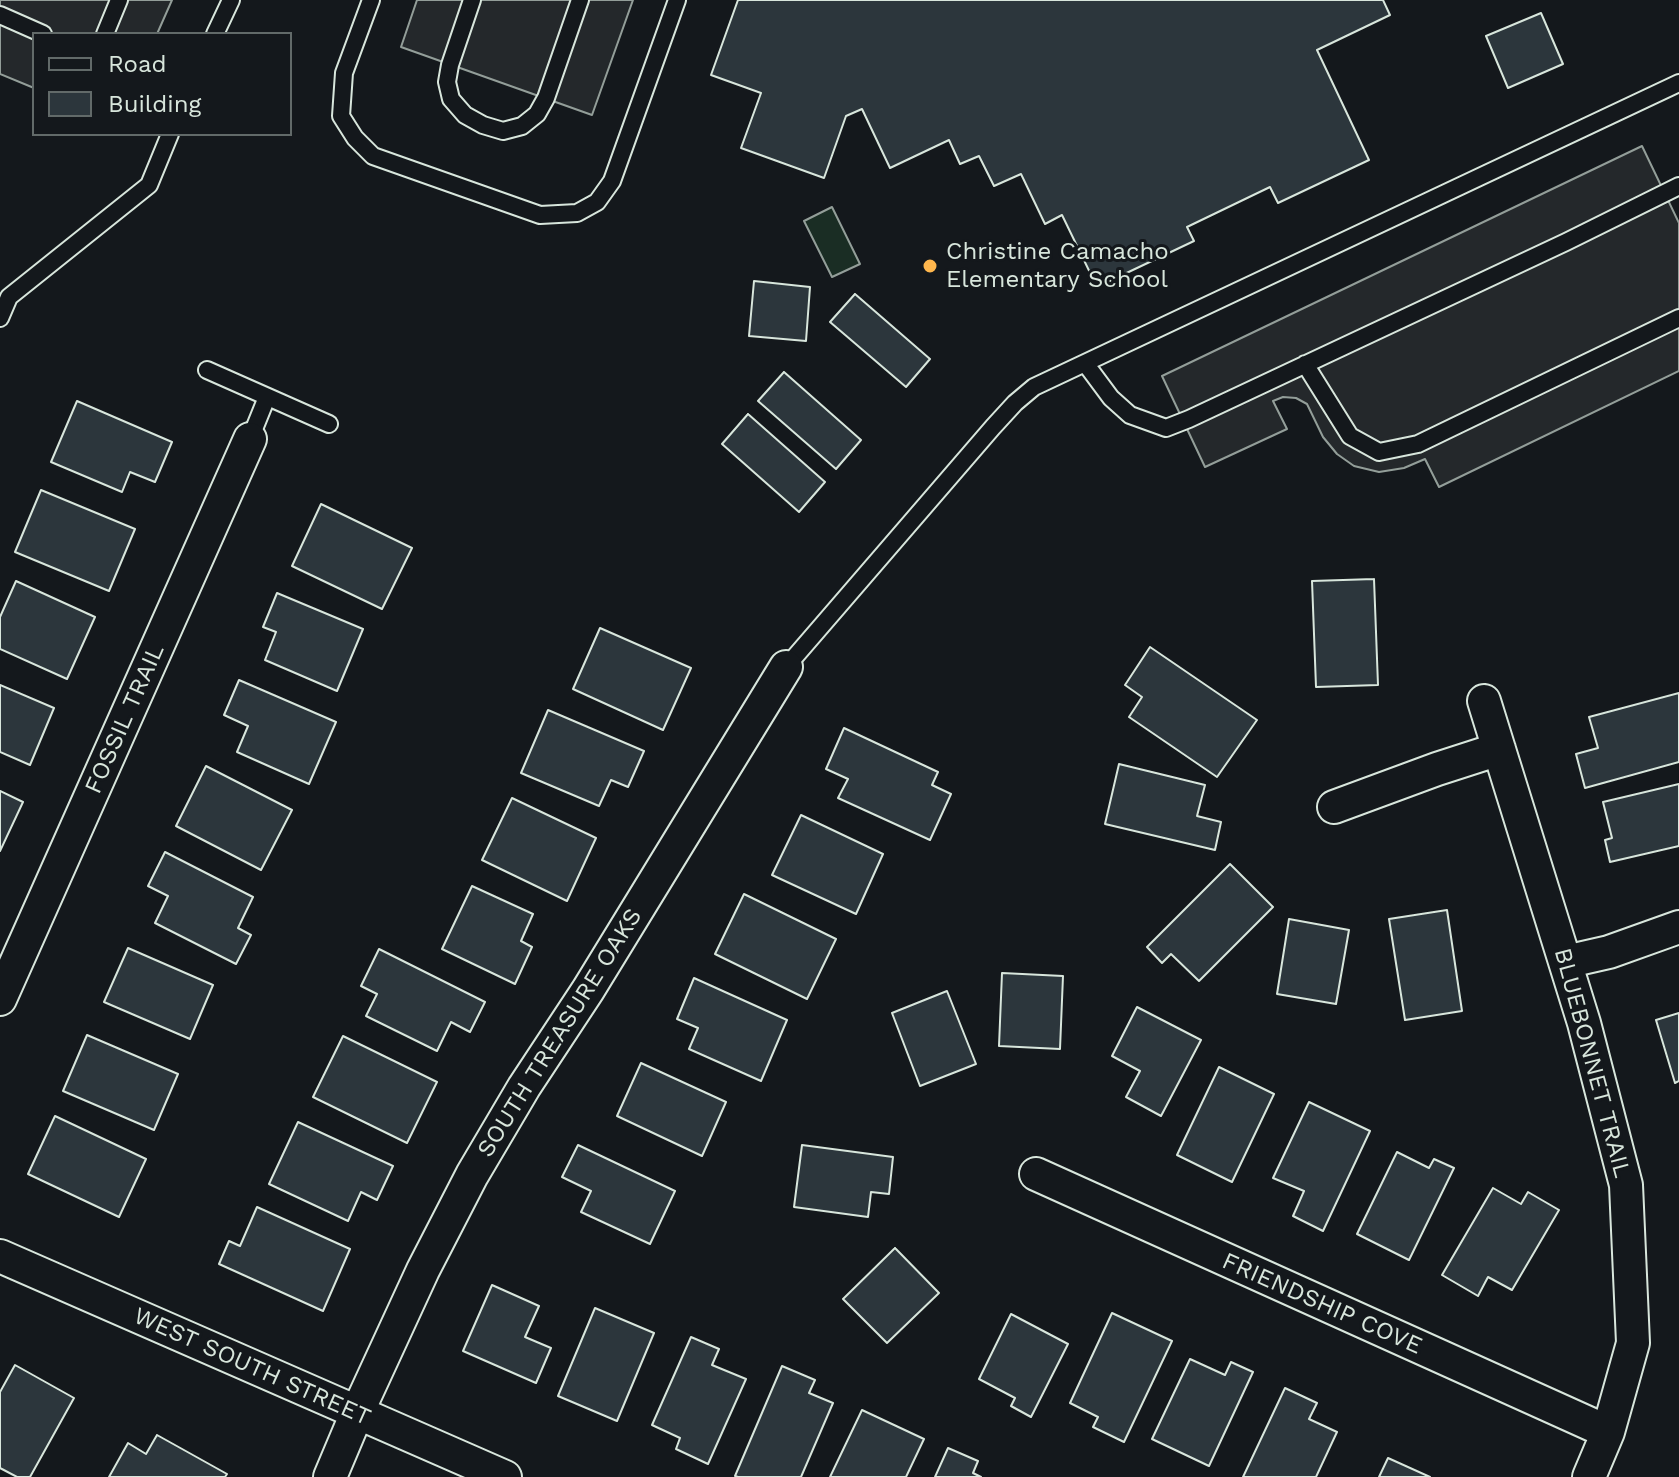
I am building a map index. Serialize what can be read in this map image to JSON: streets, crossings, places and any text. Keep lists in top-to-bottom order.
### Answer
{
  "streets": {
    "street": [
      "FOSSIL TRAIL",
      "SOUTH TREASURE OAKS",
      "BLUEBONNET TRAIL",
      "FRIENDSHIP COVE",
      "WEST SOUTH STREET"
    ]
  },
  "crossings": [
    ["SOUTH TREASURE OAKS", "WEST SOUTH STREET"],
    ["BLUEBONNET TRAIL", "FRIENDSHIP COVE"]
  ],
  "places": ["Christine Camacho Elementary School"],
  "legend": ["Road", "Building"]
}
